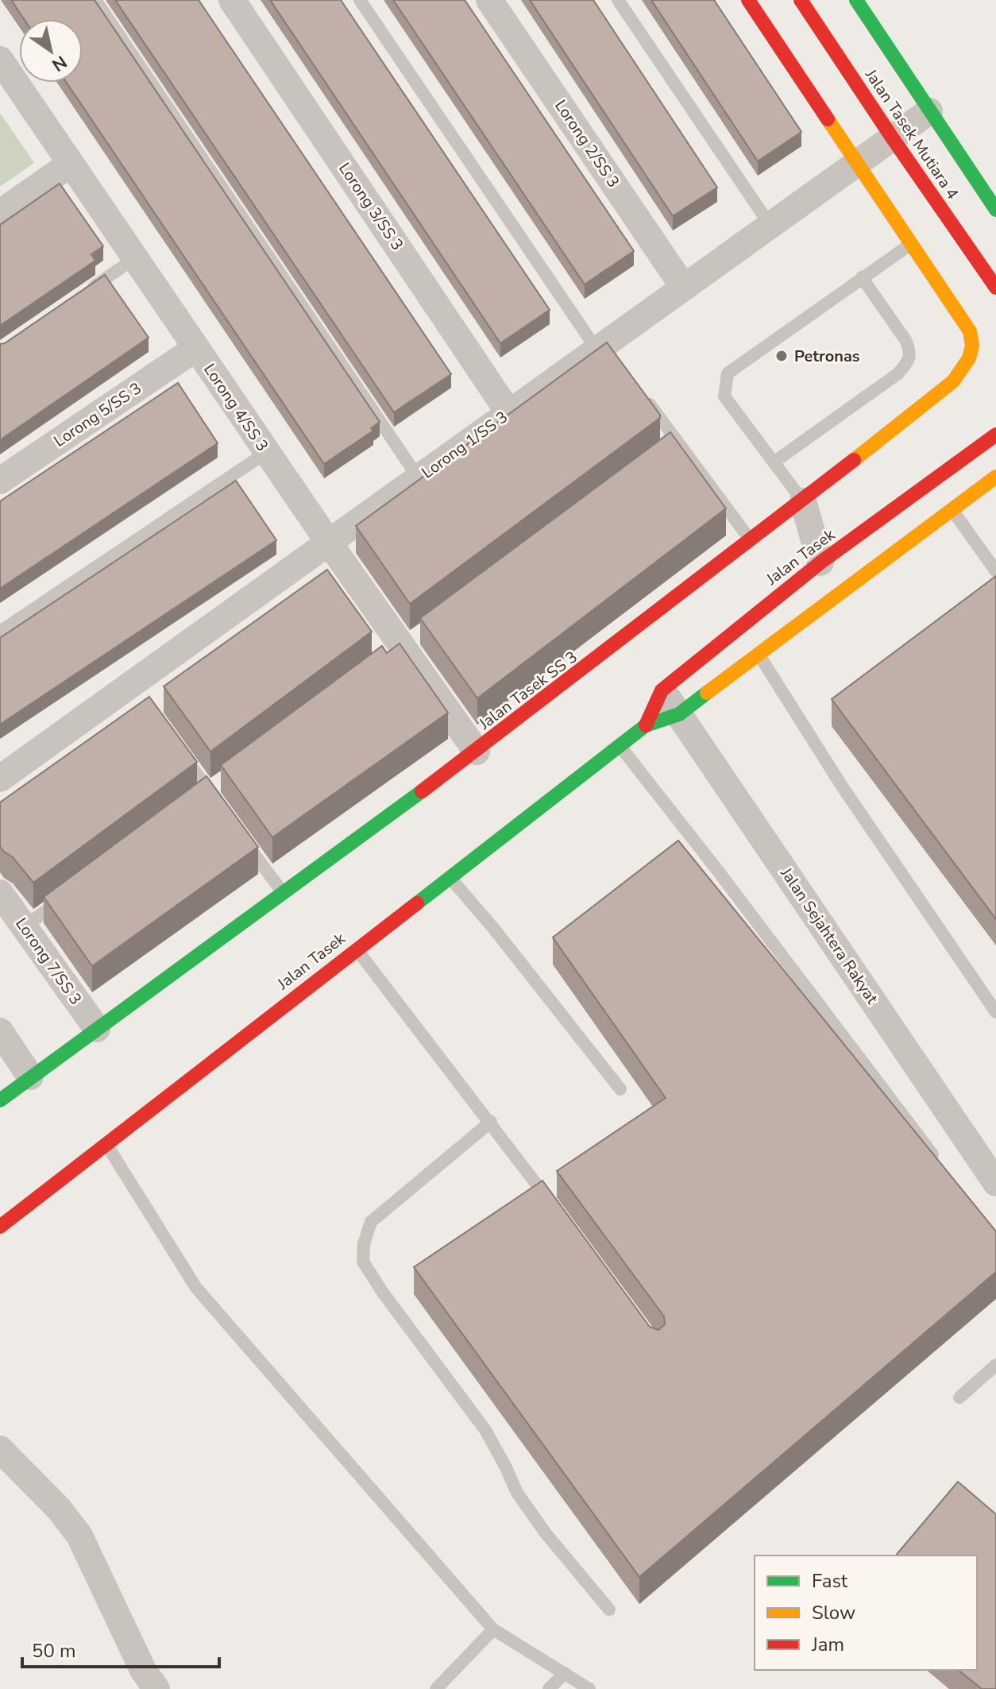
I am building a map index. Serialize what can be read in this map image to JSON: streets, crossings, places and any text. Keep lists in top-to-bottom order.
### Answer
{
  "streets": {
    "street": [
      "Jalan Tasek Mutiara 4",
      "Lorong 2/SS 3",
      "Lorong 3/SS 3",
      "Lorong 4/SS 3",
      "Lorong 5/SS 3",
      "Lorong 1/SS 3",
      "Jalan Tasek",
      "Jalan Tasek SS 3",
      "Jalan Sejahtera Rakyat",
      "Lorong 7/SS 3"
    ]
  },
  "crossings": [
    ["Jalan Tasek Mutiara 4", "Lorong 1/SS 3"],
    ["Lorong 2/SS 3", "Lorong 1/SS 3"],
    ["Lorong 3/SS 3", "Lorong 1/SS 3"],
    ["Lorong 4/SS 3", "Lorong 5/SS 3"],
    ["Lorong 4/SS 3", "Lorong 1/SS 3"],
    ["Lorong 4/SS 3", "Jalan Tasek SS 3"],
    ["Jalan Tasek", "Jalan Sejahtera Rakyat"],
    ["Jalan Tasek SS 3", "Lorong 7/SS 3"]
  ],
  "places": ["Petronas"],
  "legend": ["Fast", "Slow", "Jam"],
  "scale_bar": "50 m",
  "north": "bottom right"
}
